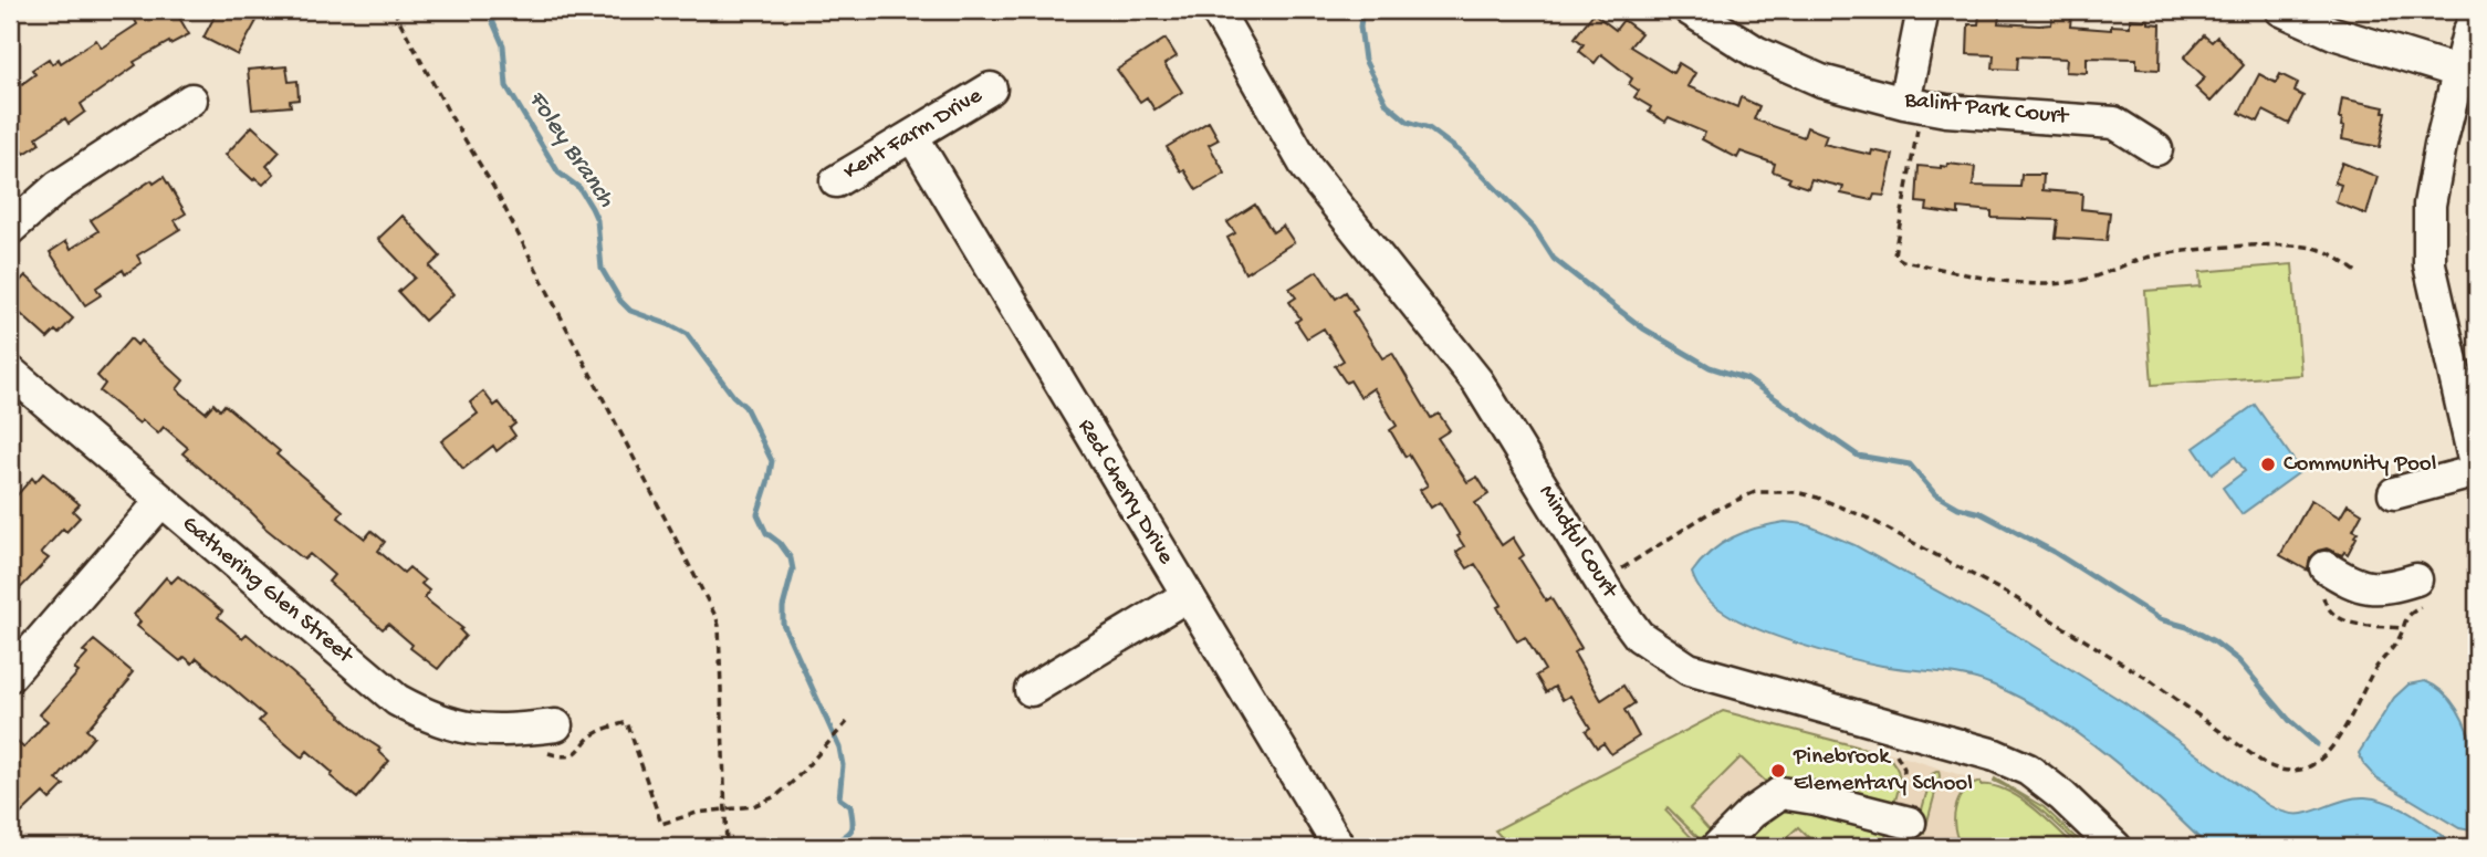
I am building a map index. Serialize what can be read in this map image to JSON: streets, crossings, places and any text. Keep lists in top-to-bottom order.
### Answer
{
  "streets": {
    "street": [
      "Balint Park Court",
      "Kent Farm Drive",
      "Red Cherry Drive",
      "Mindful Court",
      "Gathering Glen Street"
    ]
  },
  "crossings": [
    ["Kent Farm Drive", "Red Cherry Drive"]
  ],
  "water": ["Foley Branch"],
  "places": ["Community Pool", "Pinebrook Elementary School"]
}
